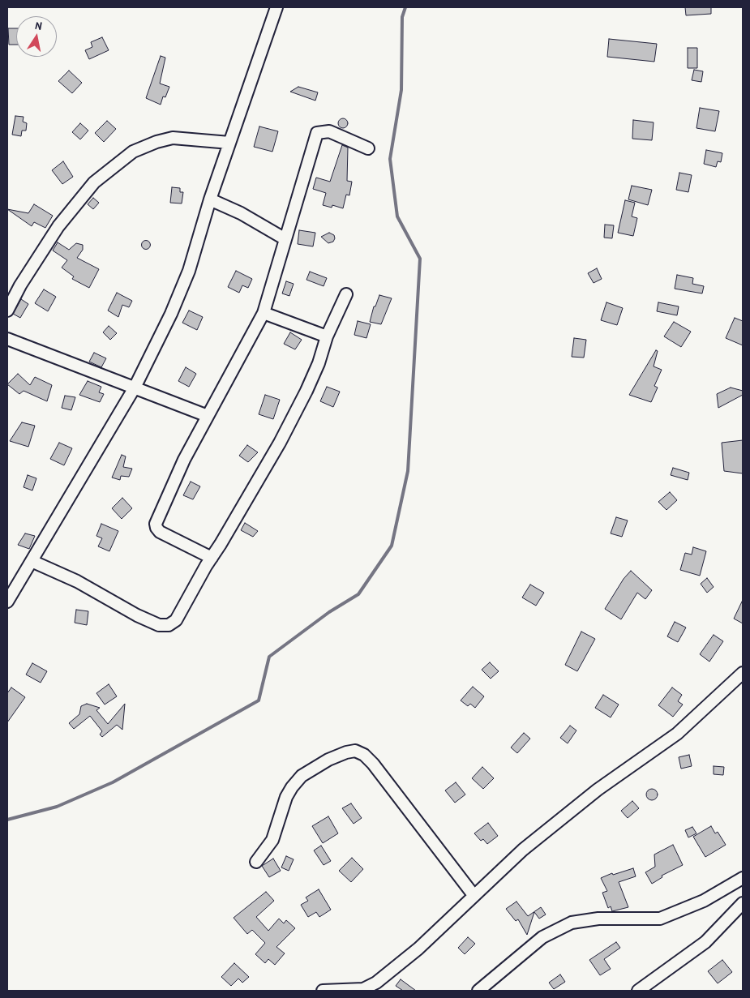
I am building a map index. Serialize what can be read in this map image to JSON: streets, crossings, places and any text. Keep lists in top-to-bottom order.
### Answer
{
  "north": "top"
}
